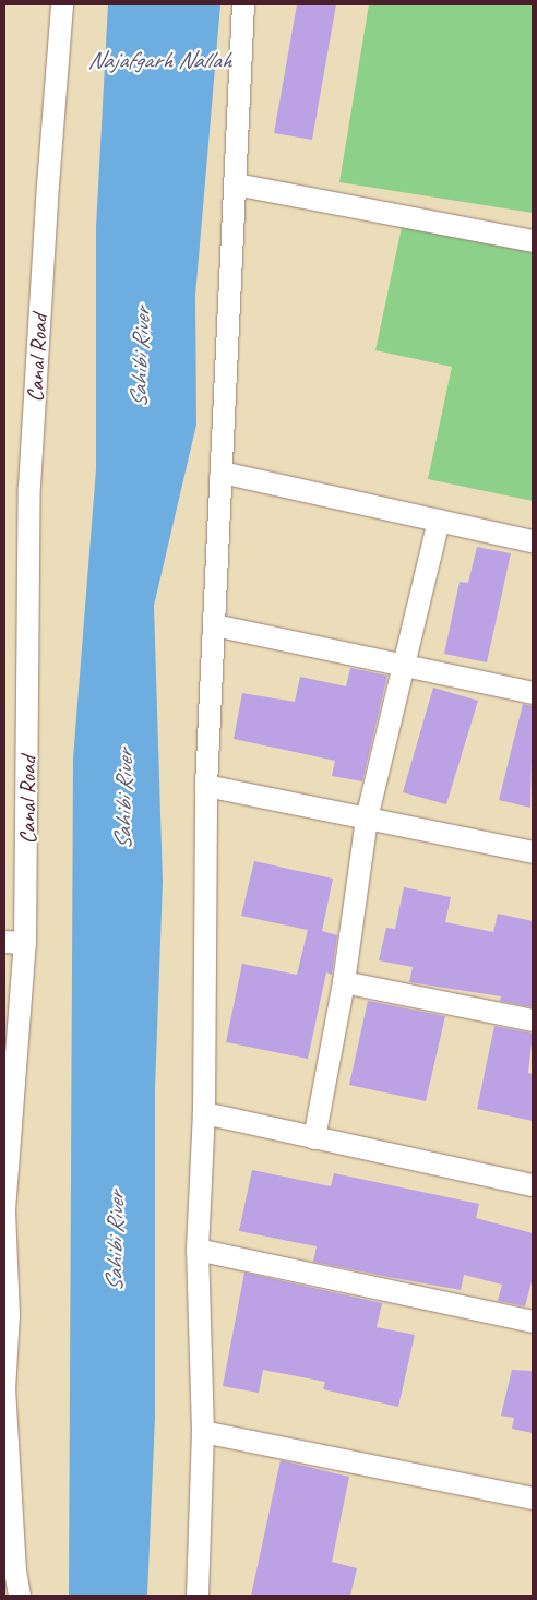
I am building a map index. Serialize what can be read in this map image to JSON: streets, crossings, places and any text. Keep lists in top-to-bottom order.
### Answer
{
  "streets": {
    "street": ["Canal Road"]
  },
  "water": ["Najafgarh Nallah", "Sahibi River"]
}
